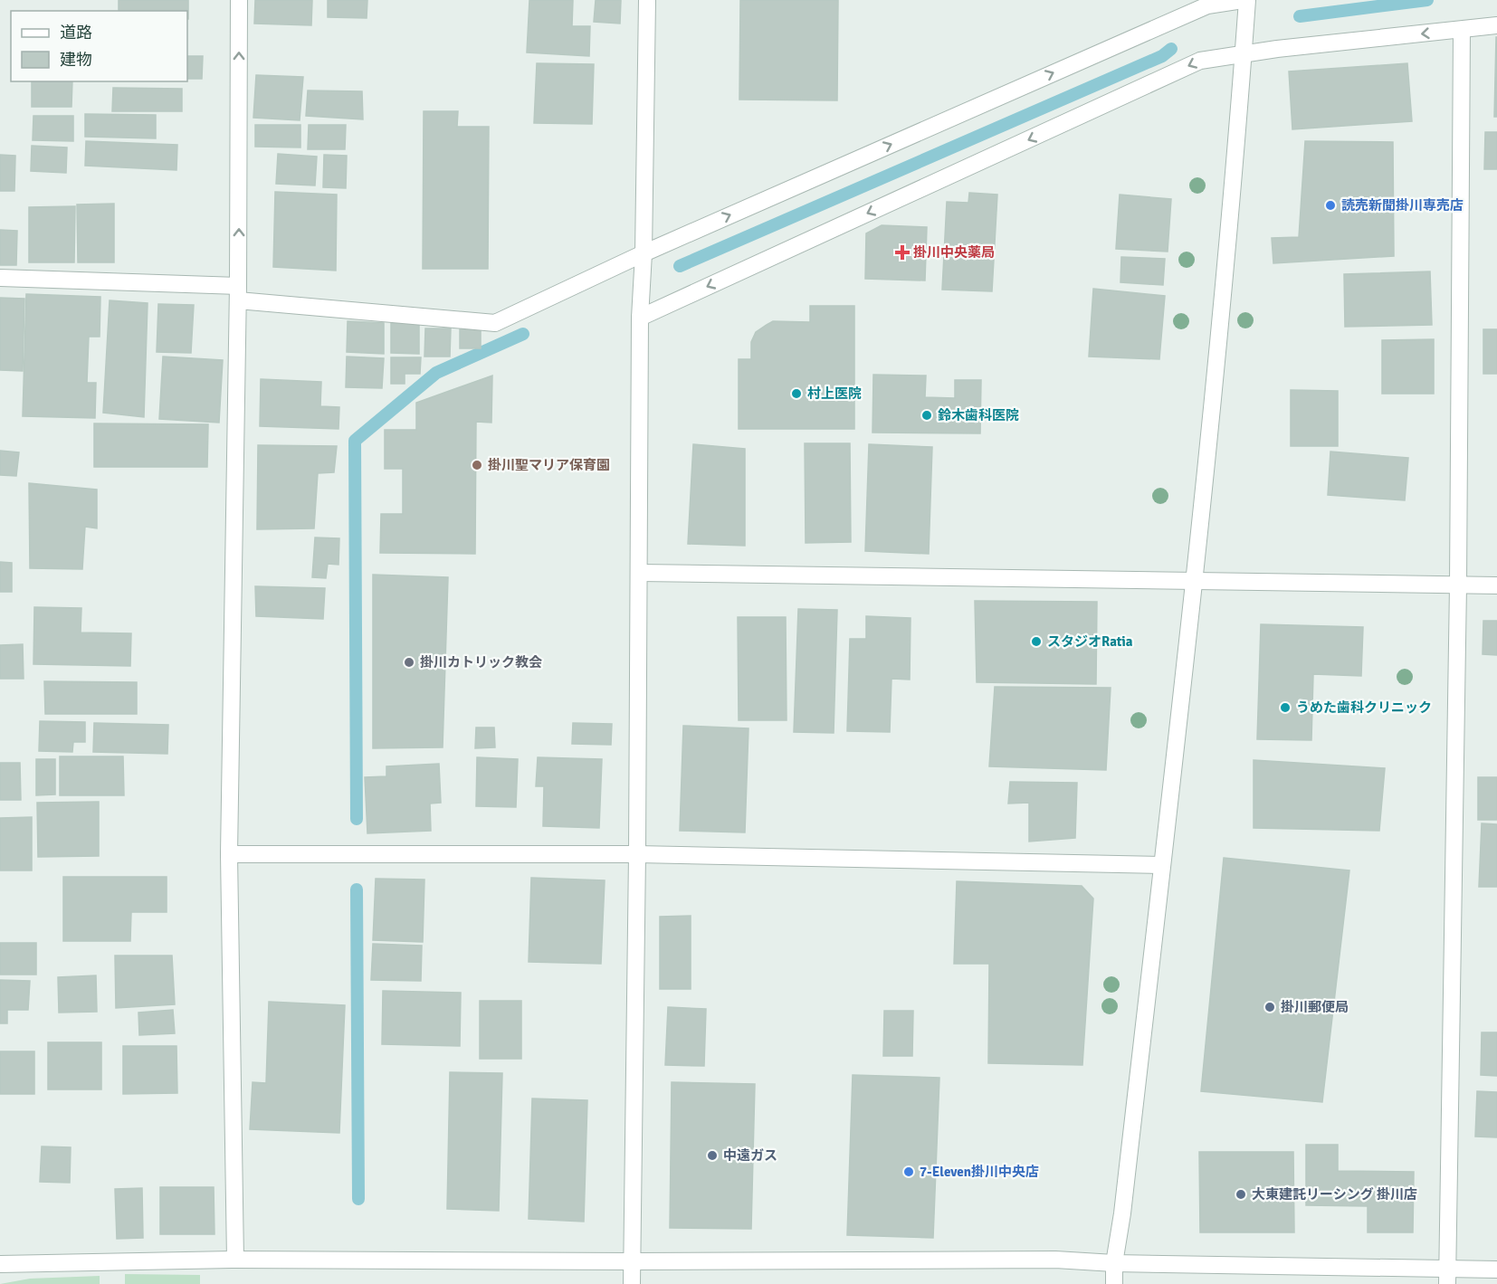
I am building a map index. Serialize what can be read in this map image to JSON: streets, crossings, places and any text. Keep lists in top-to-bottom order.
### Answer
{
  "places": {
    "other": [
      "読売新聞掛川専売店",
      "村上医院",
      "鈴木歯科医院",
      "掛川聖マリア保育園",
      "スタジオRatia",
      "掛川カトリック教会",
      "うめた歯科クリニック",
      "掛川郵便局",
      "中遠ガス",
      "7-Eleven掛川中央店",
      "大東建託リーシング 掛川店"
    ],
    "health": ["掛川中央薬局"]
  },
  "legend": ["道路", "建物"]
}
